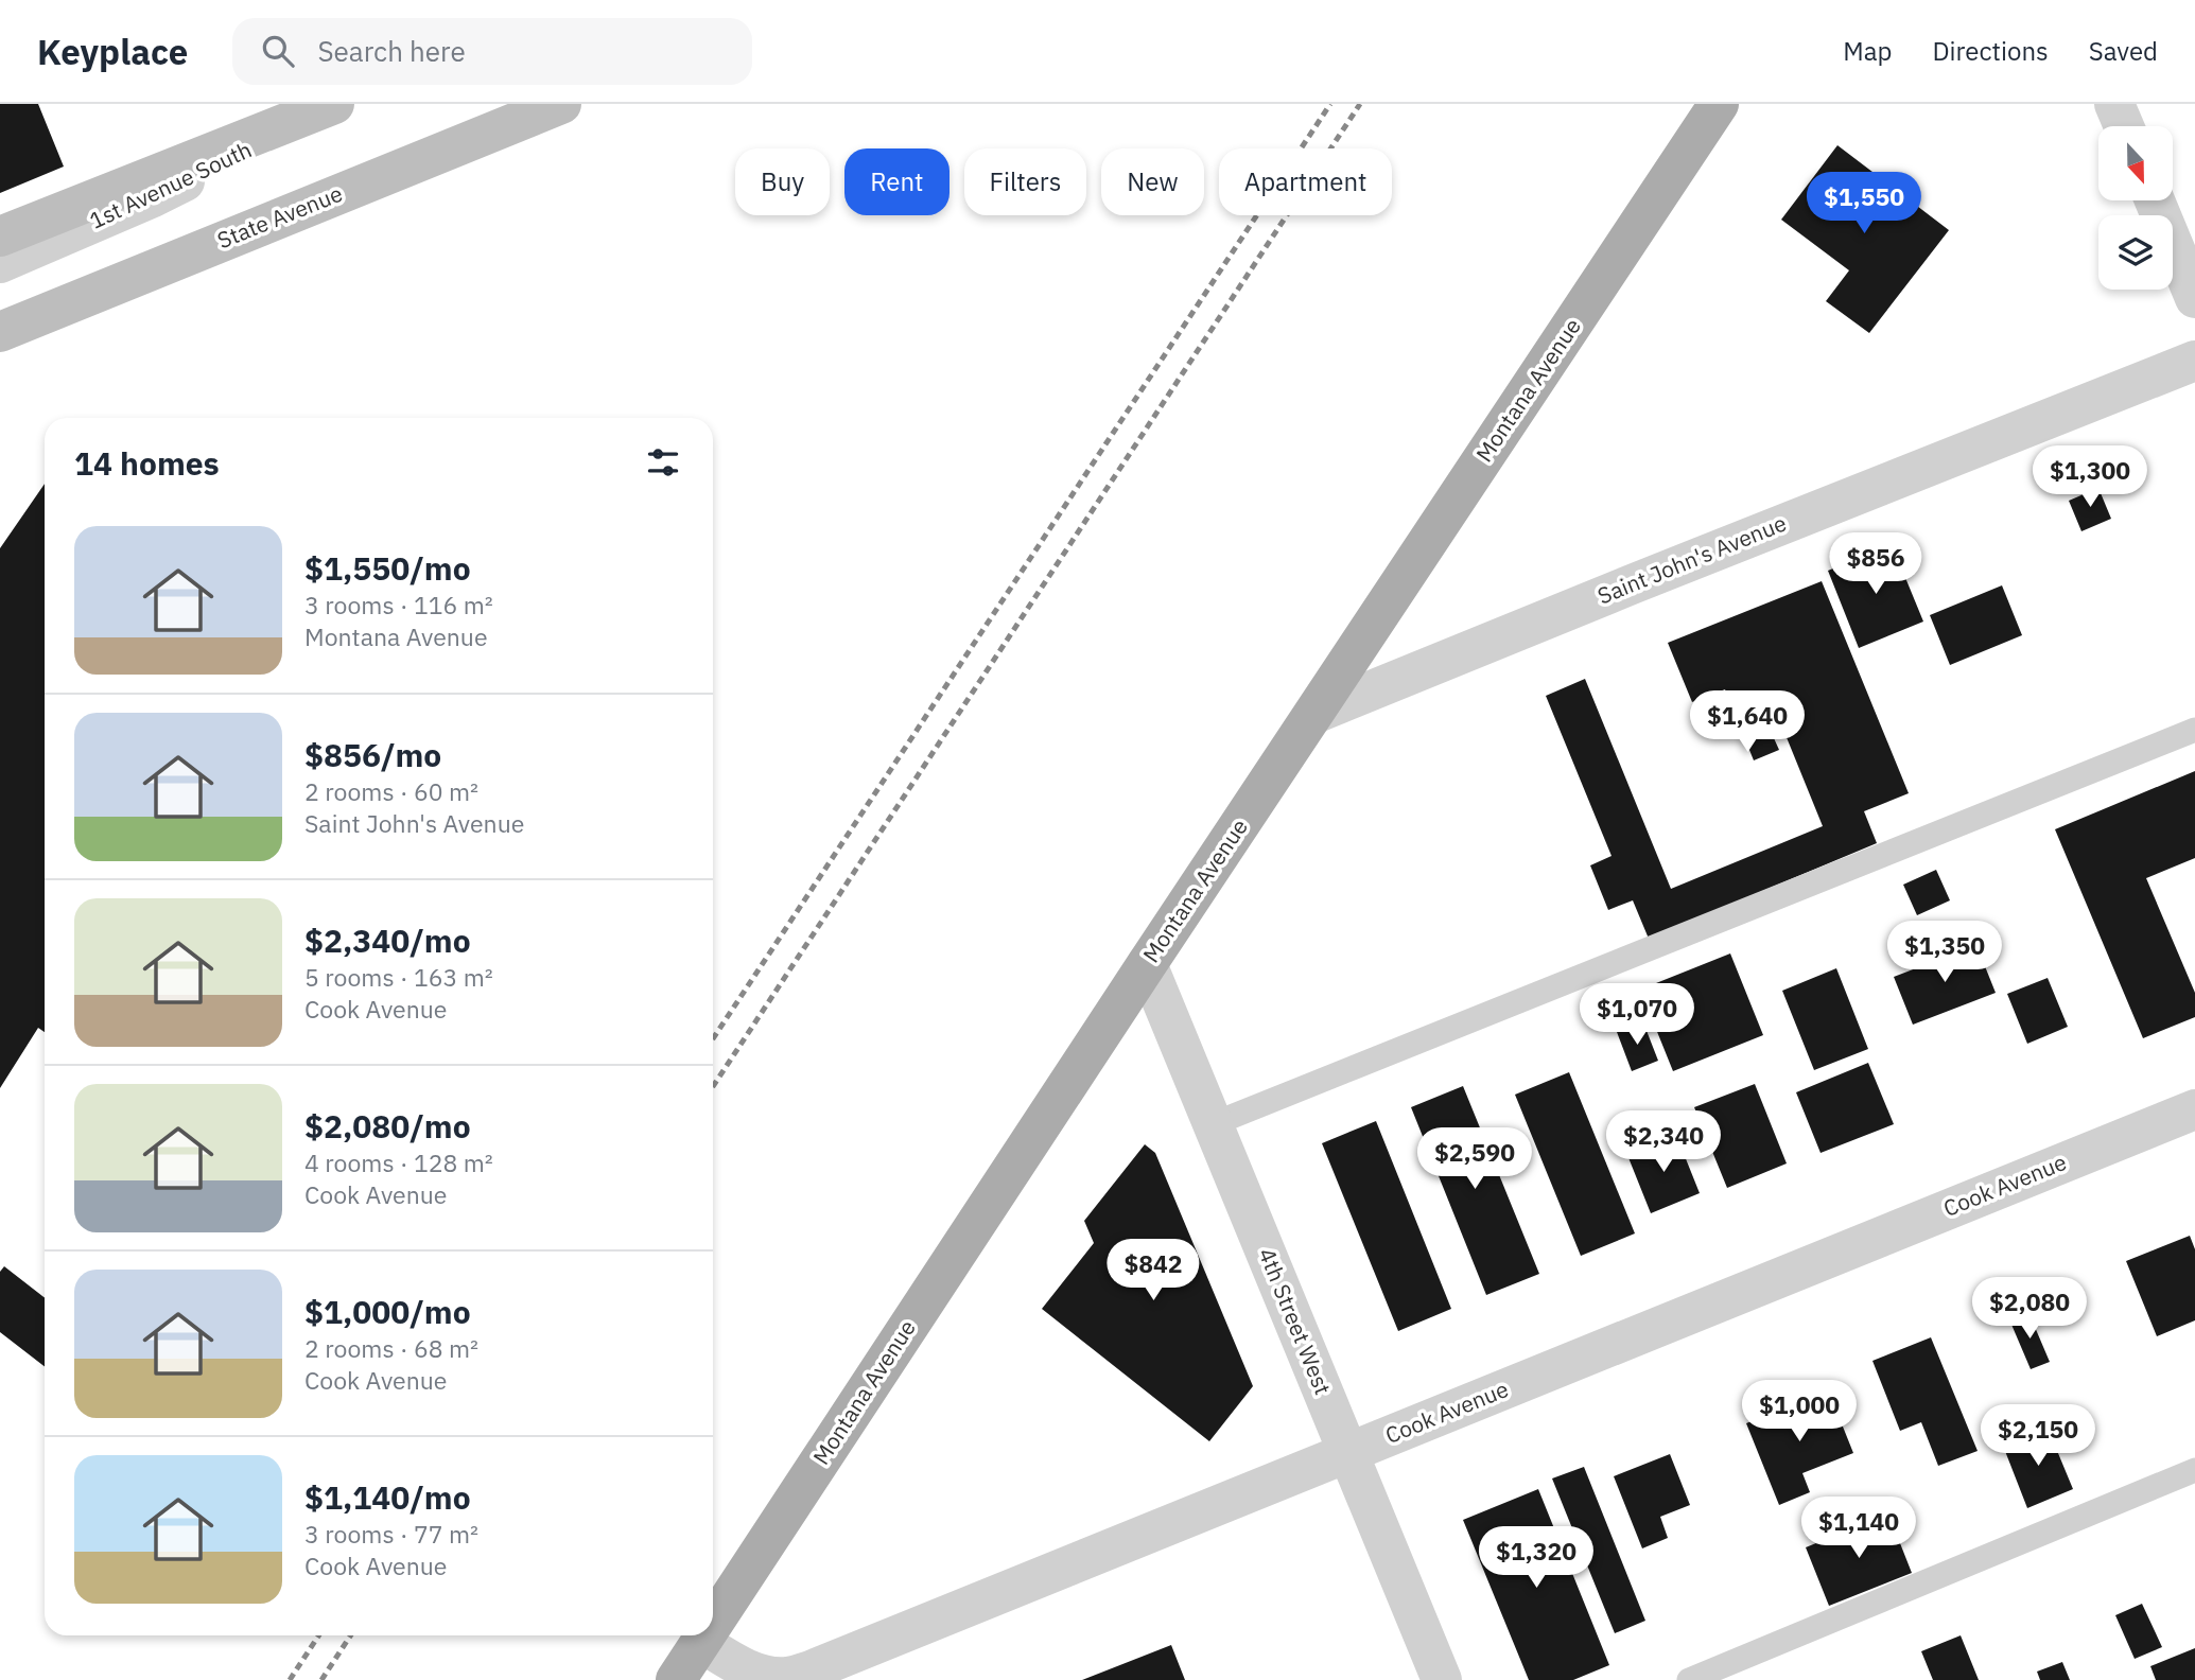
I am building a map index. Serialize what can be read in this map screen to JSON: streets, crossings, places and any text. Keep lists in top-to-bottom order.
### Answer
{
  "streets": {
    "main road": ["State Avenue", "Montana Avenue"],
    "street": [
      "1st Avenue South",
      "Saint John's Avenue",
      "Cook Avenue",
      "4th Street West"
    ]
  },
  "crossings": [
    ["Montana Avenue", "Saint John's Avenue"],
    ["Montana Avenue", "Cook Avenue"],
    ["Montana Avenue", "4th Street West"],
    ["Cook Avenue", "4th Street West"]
  ],
  "north": "bottom",
  "page": {
    "header": "Keyplace",
    "search": "Search here",
    "nav": ["Map", "Directions", "Saved"],
    "chip": [
      "Buy",
      "Rent",
      "Filters",
      "New",
      "Apartment"
    ],
    "price": [
      "$1,550",
      "$1,300",
      "$856",
      "$1,640",
      "$1,350",
      "$1,070",
      "$2,340",
      "$2,590",
      "$842",
      "$2,080",
      "$1,000",
      "$2,150",
      "$1,140",
      "$1,320"
    ],
    "heading": "14 homes",
    "list": [
      {
        "name": "$1,550/mo",
        "note": "3 rooms · 116 m² · Montana Avenue"
      },
      {
        "name": "$856/mo",
        "note": "2 rooms · 60 m² · Saint John's Avenue"
      },
      {
        "name": "$2,340/mo",
        "note": "5 rooms · 163 m² · Cook Avenue"
      },
      {
        "name": "$2,080/mo",
        "note": "4 rooms · 128 m² · Cook Avenue"
      },
      {
        "name": "$1,000/mo",
        "note": "2 rooms · 68 m² · Cook Avenue"
      },
      {
        "name": "$1,140/mo",
        "note": "3 rooms · 77 m² · Cook Avenue"
      }
    ]
  }
}
